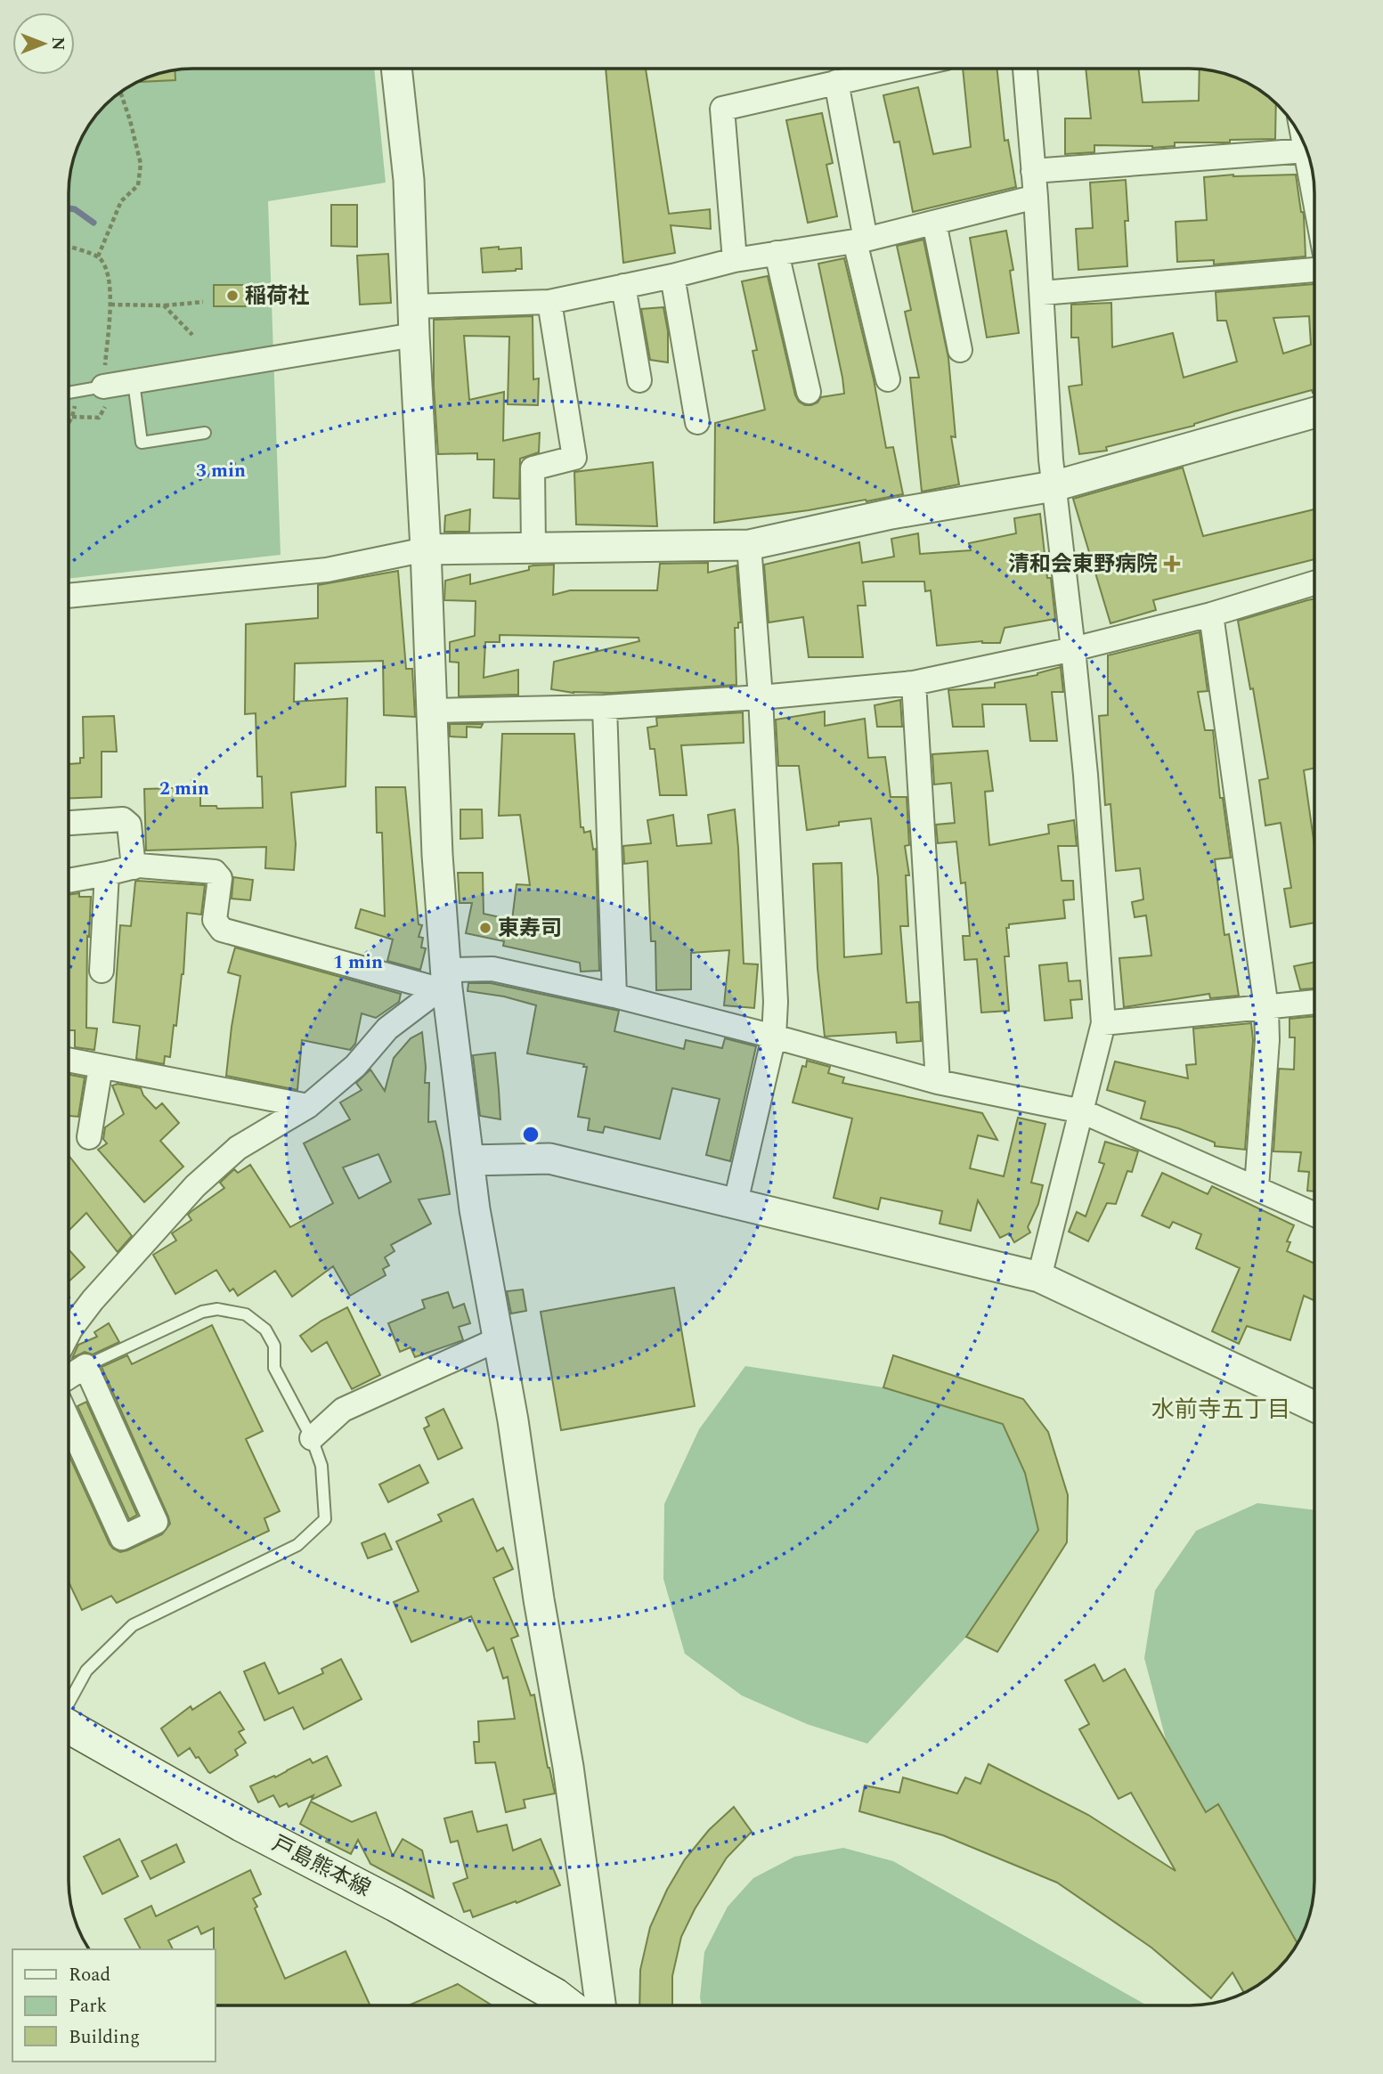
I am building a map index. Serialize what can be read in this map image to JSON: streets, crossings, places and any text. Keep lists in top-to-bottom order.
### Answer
{
  "streets": {
    "main road": ["戸島熊本線"]
  },
  "districts": ["水前寺五丁目"],
  "places": {
    "other": ["稲荷社", "東寿司"],
    "health": ["清和会東野病院"]
  },
  "legend": ["Road", "Park", "Building"],
  "north": "right",
  "rings": ["3 min", "2 min", "1 min"]
}
